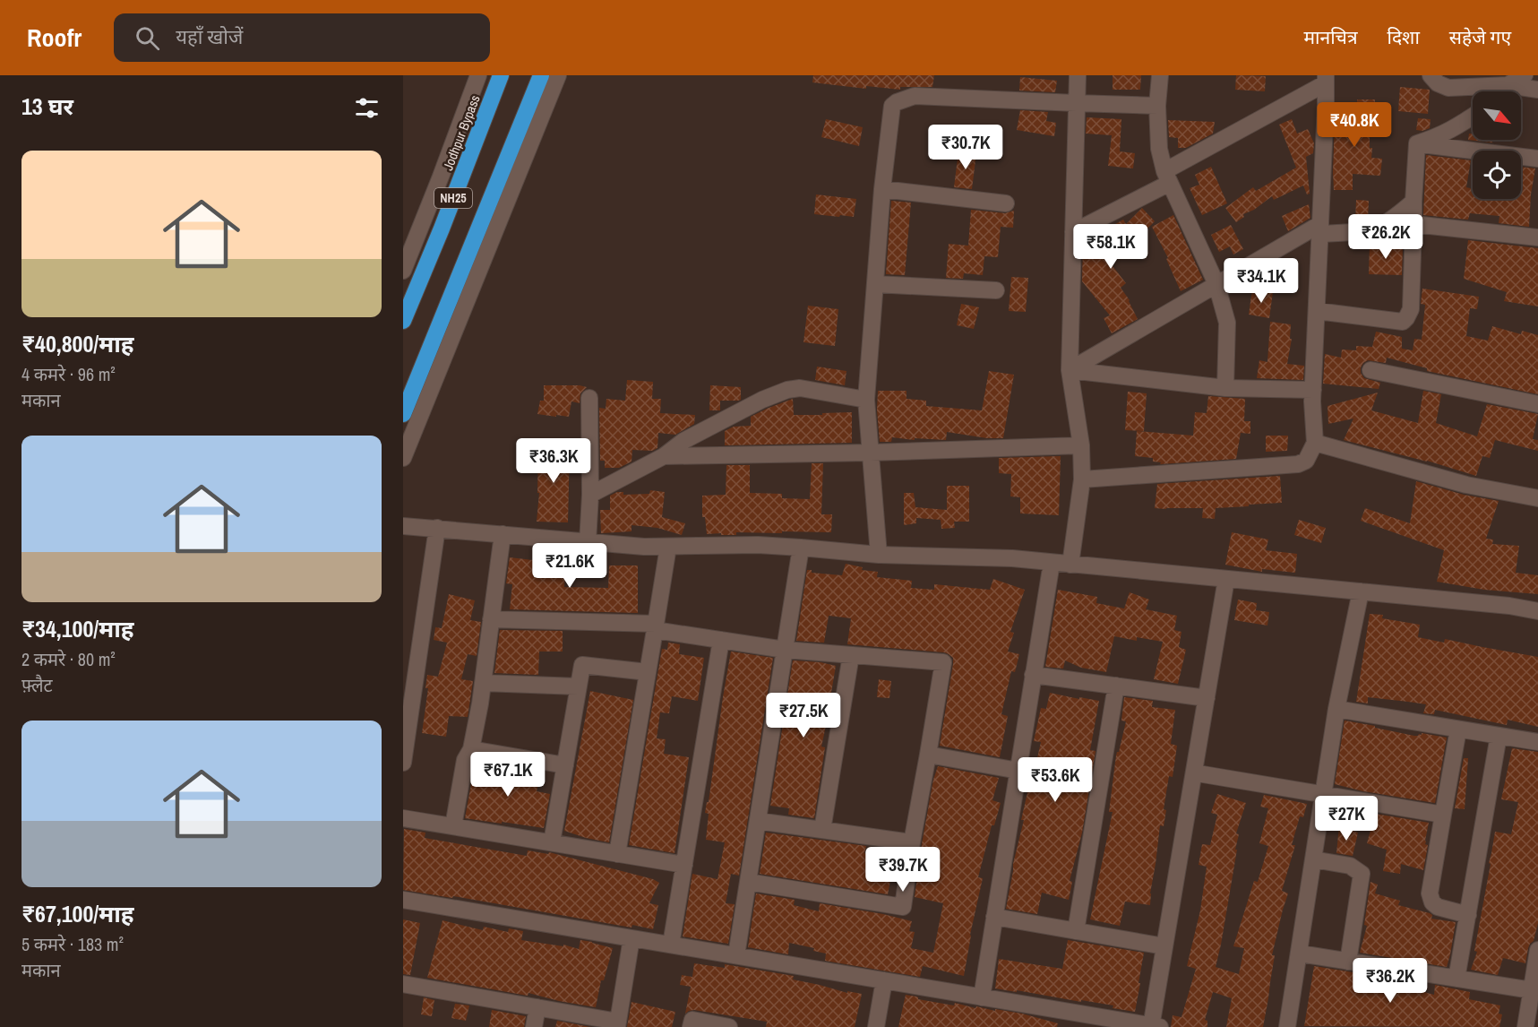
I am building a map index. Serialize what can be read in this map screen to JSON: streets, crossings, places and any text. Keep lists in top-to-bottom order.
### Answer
{
  "streets": {
    "highway": ["Jodhpur Bypass", "NH25"]
  },
  "north": "bottom right",
  "page": {
    "header": "Roofr",
    "search": "यहाँ खोजें",
    "nav": ["मानचित्र", "दिशा", "सहेजे गए"],
    "heading": "13 घर",
    "price": [
      "₹40.8K",
      "₹30.7K",
      "₹26.2K",
      "₹58.1K",
      "₹34.1K",
      "₹36.3K",
      "₹21.6K",
      "₹27.5K",
      "₹67.1K",
      "₹53.6K",
      "₹27K",
      "₹39.7K",
      "₹36.2K"
    ],
    "list": [
      {
        "name": "₹40,800/माह",
        "note": "4 कमरे · 96 m² · मकान"
      },
      {
        "name": "₹34,100/माह",
        "note": "2 कमरे · 80 m² · फ़्लैट"
      },
      {
        "name": "₹67,100/माह",
        "note": "5 कमरे · 183 m² · मकान"
      }
    ]
  }
}
